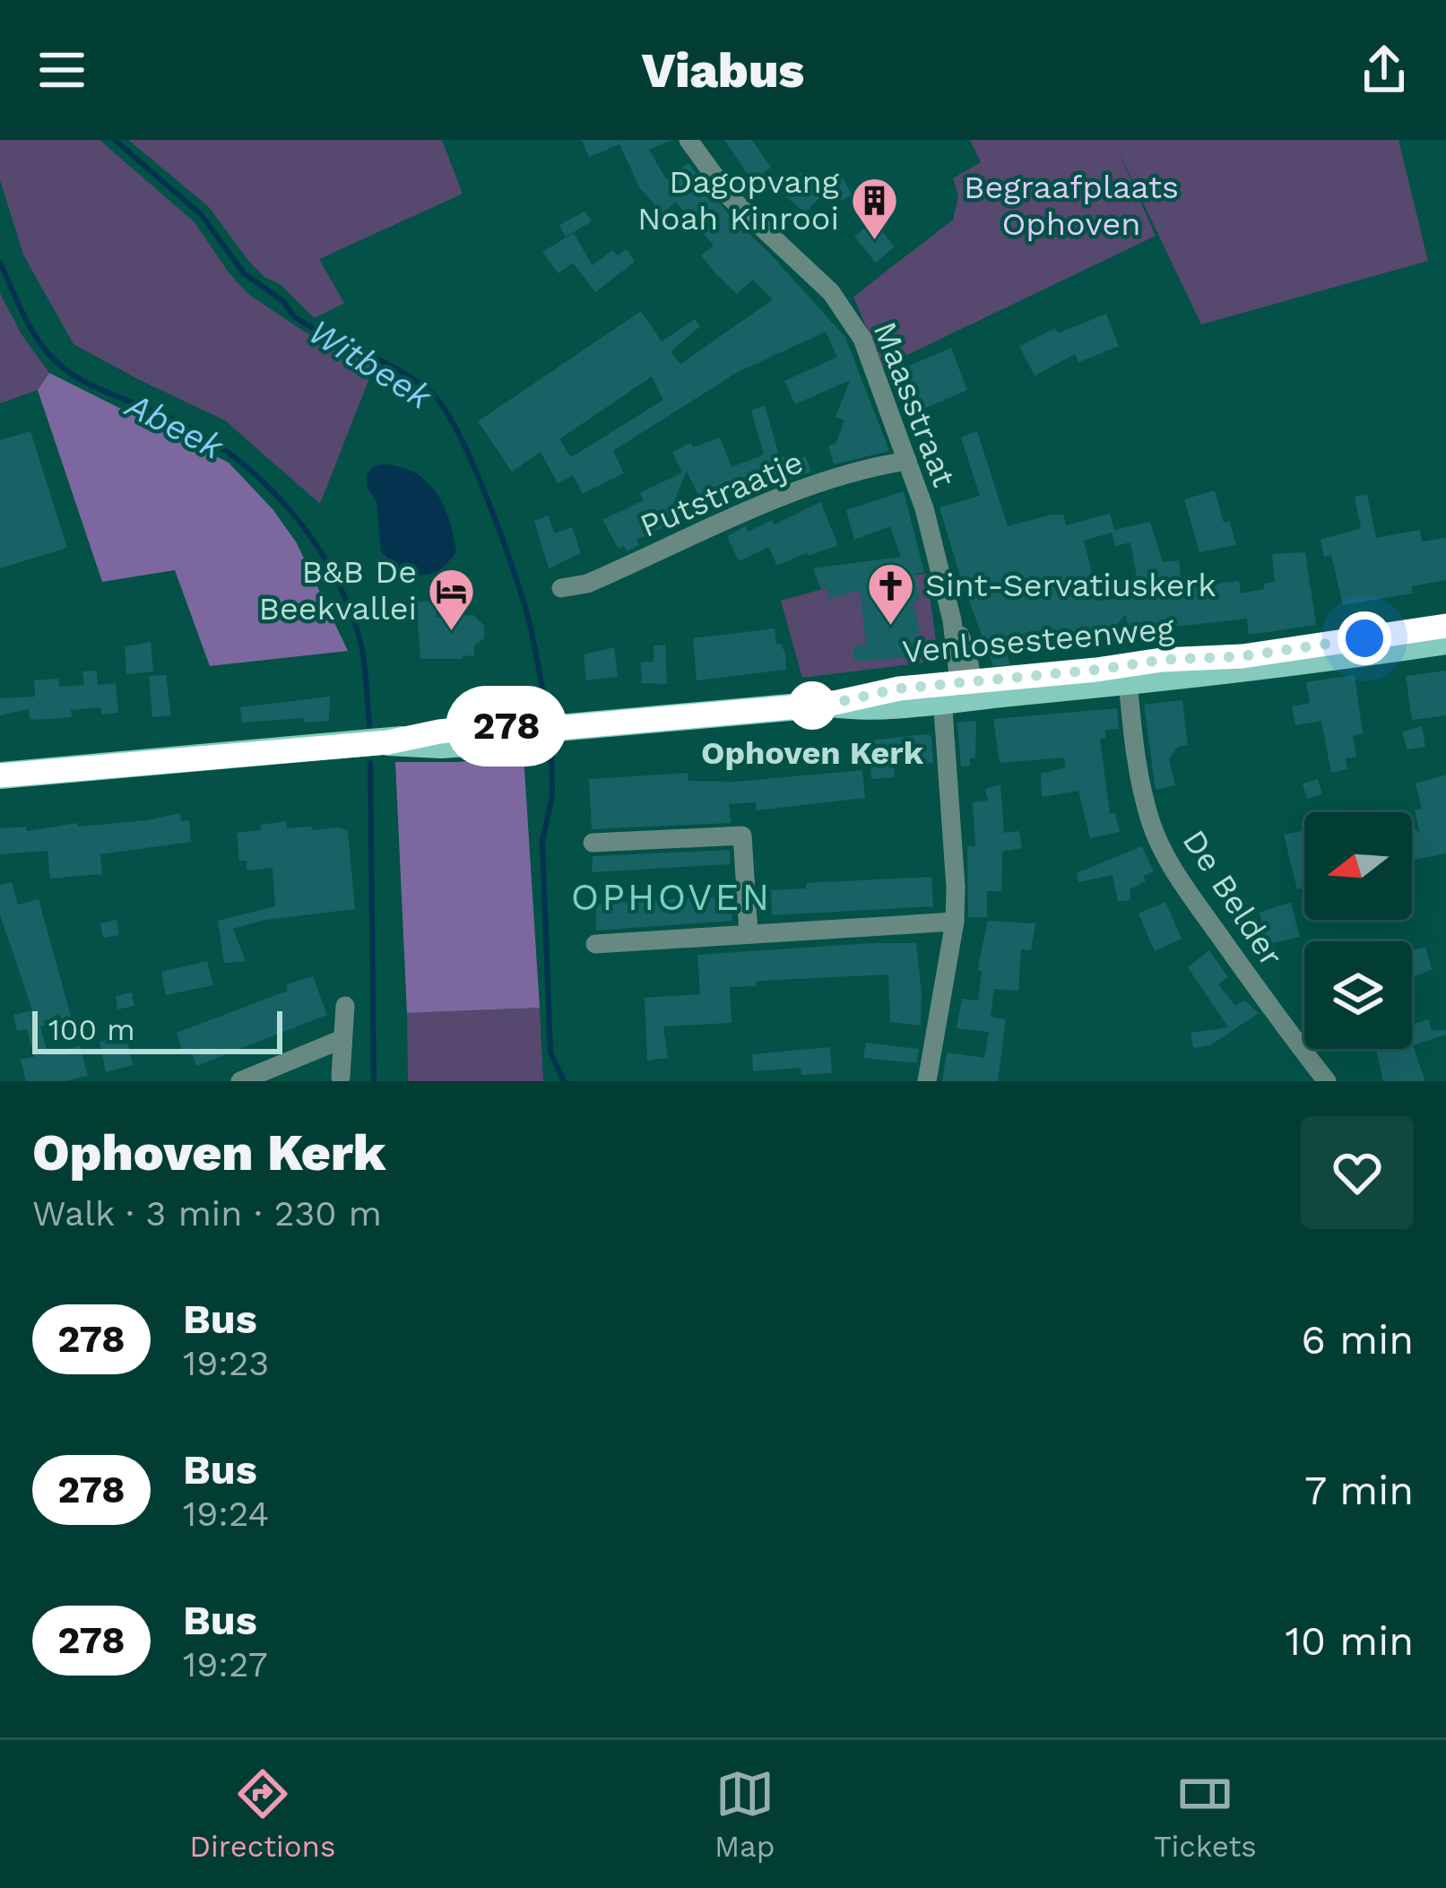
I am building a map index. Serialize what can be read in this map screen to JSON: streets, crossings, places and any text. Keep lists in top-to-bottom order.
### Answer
{
  "streets": {
    "main road": ["Venlosesteenweg"],
    "street": ["Maasstraat", "Putstraatje", "De Belder"]
  },
  "crossings": [
    ["Maasstraat", "Putstraatje"],
    ["Maasstraat", "Venlosesteenweg"],
    ["Venlosesteenweg", "De Belder"]
  ],
  "districts": ["OPHOVEN"],
  "water": ["Witbeek", "Abeek"],
  "parks": ["Begraafplaats Ophoven"],
  "places": {
    "building": ["Dagopvang Noah Kinrooi"],
    "church": ["Sint-Servatiuskerk"],
    "hotel": ["B&B De Beekvallei"],
    "other": ["Ophoven Kerk"]
  },
  "lines": ["bus line 278"],
  "scale_bar": "100 m",
  "north": "left",
  "page": {
    "header": "Viabus",
    "on_map": "278",
    "scale": "100 m",
    "heading": ["Ophoven Kerk", "Walk · 3 min · 230 m"],
    "list": [
      {
        "mark": "278",
        "name": "Bus",
        "note": "19:23",
        "value": "6 min"
      },
      {
        "mark": "278",
        "name": "Bus",
        "note": "19:24",
        "value": "7 min"
      },
      {
        "mark": "278",
        "name": "Bus",
        "note": "19:27",
        "value": "10 min"
      }
    ],
    "tabs": ["Directions", "Map", "Tickets"]
  }
}
